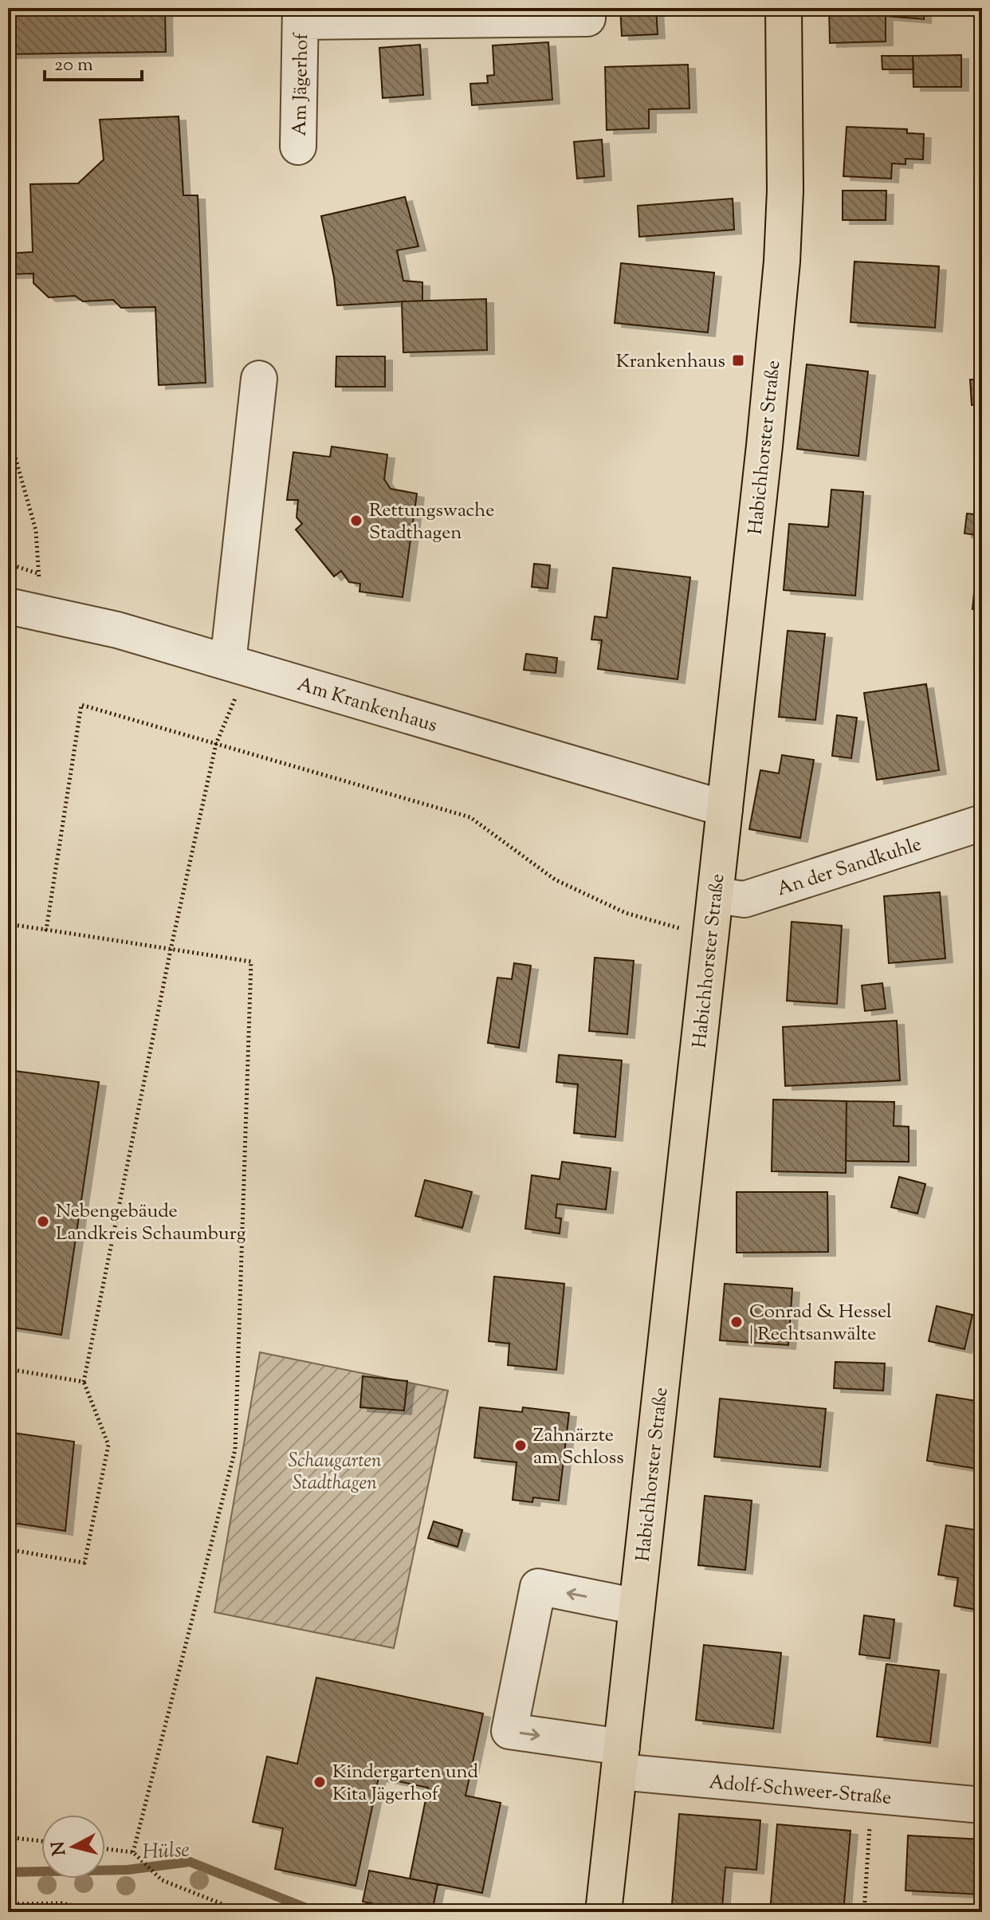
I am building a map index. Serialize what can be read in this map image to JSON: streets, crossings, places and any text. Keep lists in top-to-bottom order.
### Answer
{
  "streets": {
    "main road": ["Habichhorster Straße"],
    "street": [
      "Am Jägerhof",
      "Am Krankenhaus",
      "An der Sandkuhle",
      "Adolf-Schweer-Straße"
    ]
  },
  "crossings": [
    ["Habichhorster Straße", "Am Krankenhaus"],
    ["Habichhorster Straße", "An der Sandkuhle"],
    ["Habichhorster Straße", "Adolf-Schweer-Straße"]
  ],
  "water": ["Hülse"],
  "parks": ["Schaugarten Stadthagen"],
  "places": {
    "transit": ["Krankenhaus"],
    "other": [
      "Rettungswache Stadthagen",
      "Nebengebäude Landkreis Schaumburg",
      "Conrad & Hessel | Rechtsanwälte",
      "Zahnärzte am Schloss",
      "Kindergarten und Kita Jägerhof"
    ]
  },
  "scale_bar": "20 m",
  "north": "left"
}
